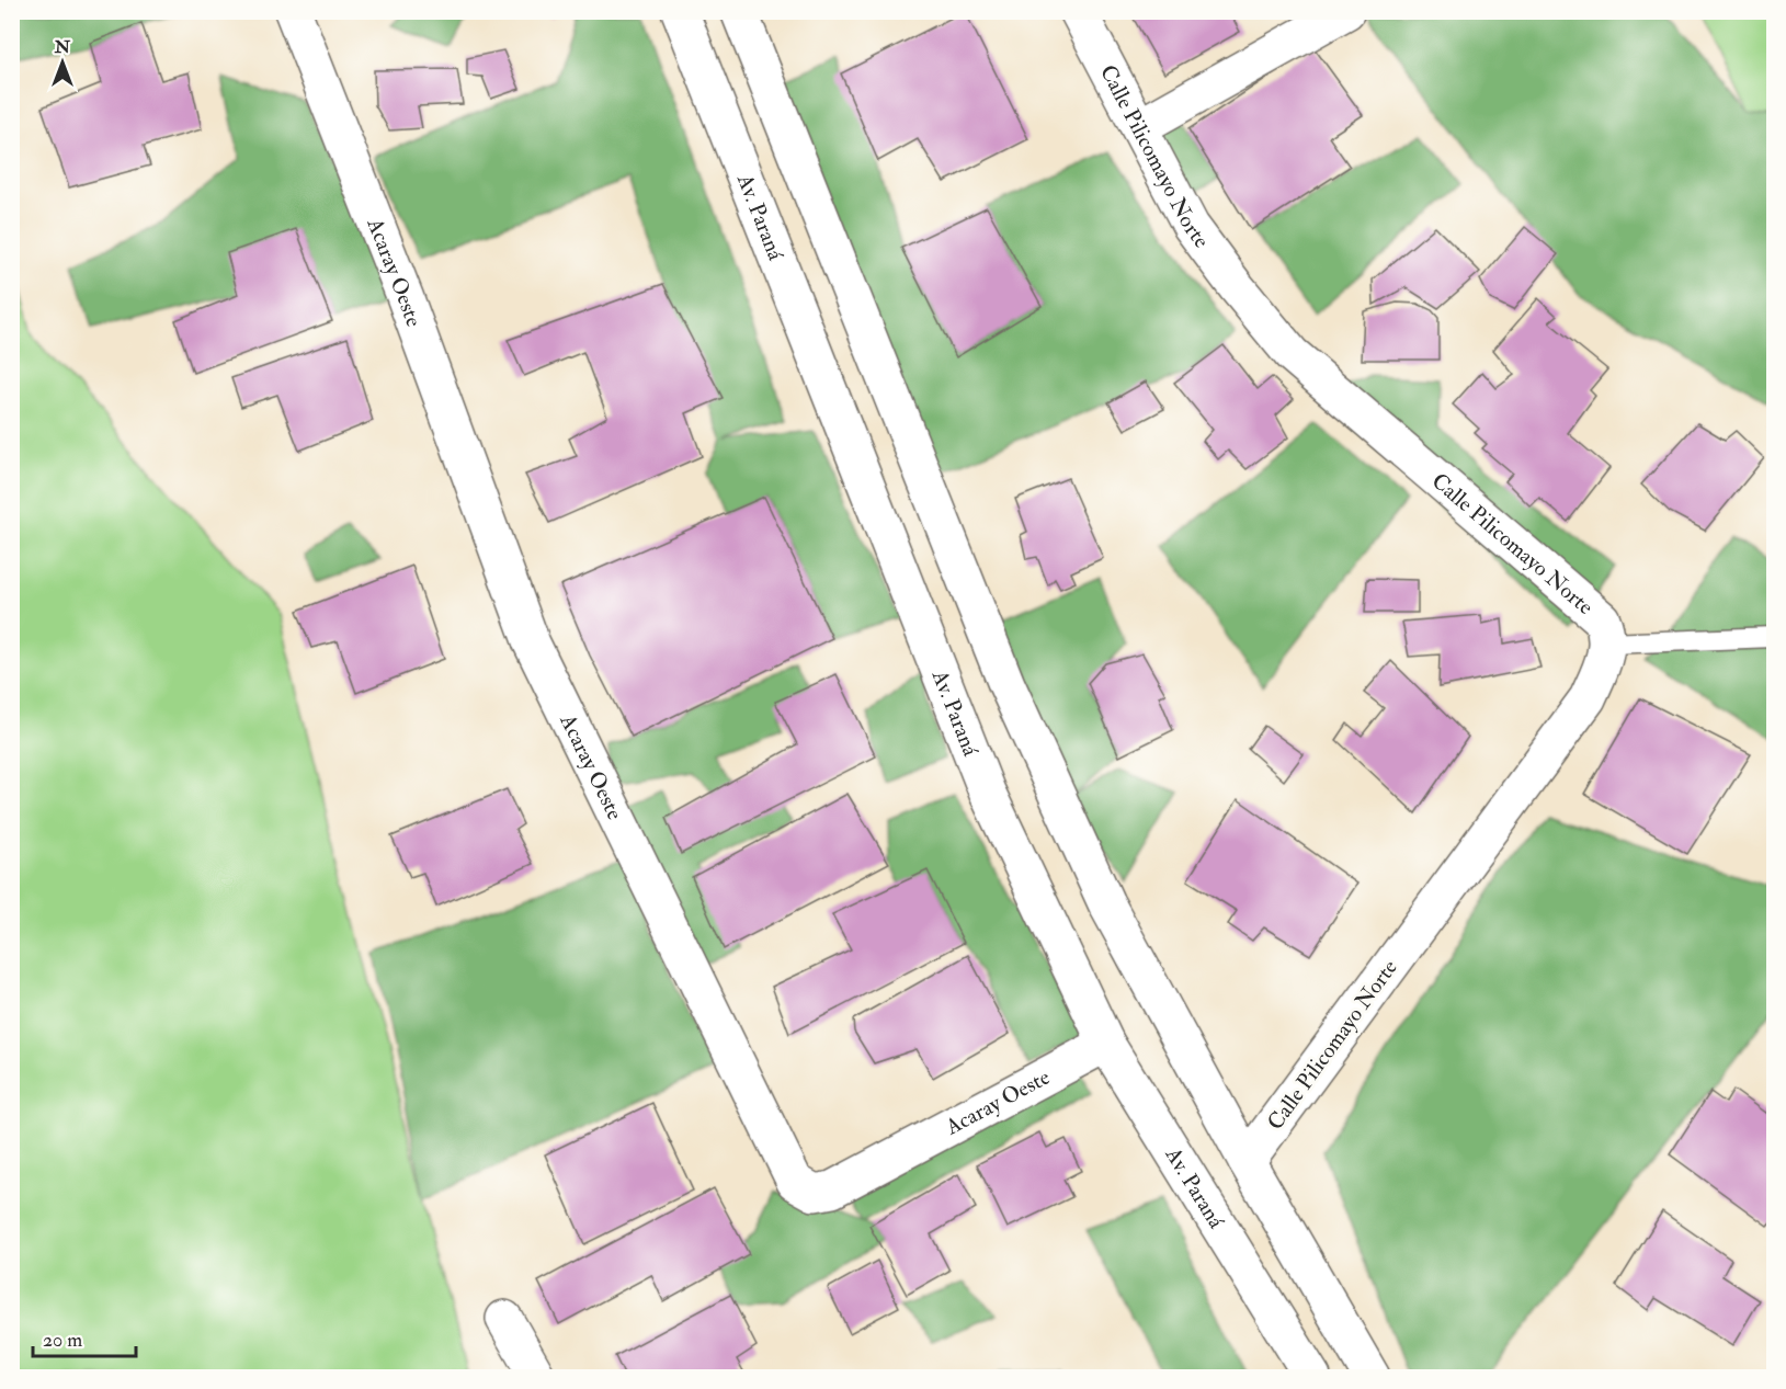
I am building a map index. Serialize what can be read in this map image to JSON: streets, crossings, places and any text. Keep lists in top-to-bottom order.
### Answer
{
  "streets": {
    "street": ["Calle Pilicomayo Norte", "Av. Paraná", "Acaray Oeste"]
  },
  "crossings": [
    ["Av. Paraná", "Acaray Oeste"]
  ],
  "scale_bar": "20 m",
  "north": "top"
}
